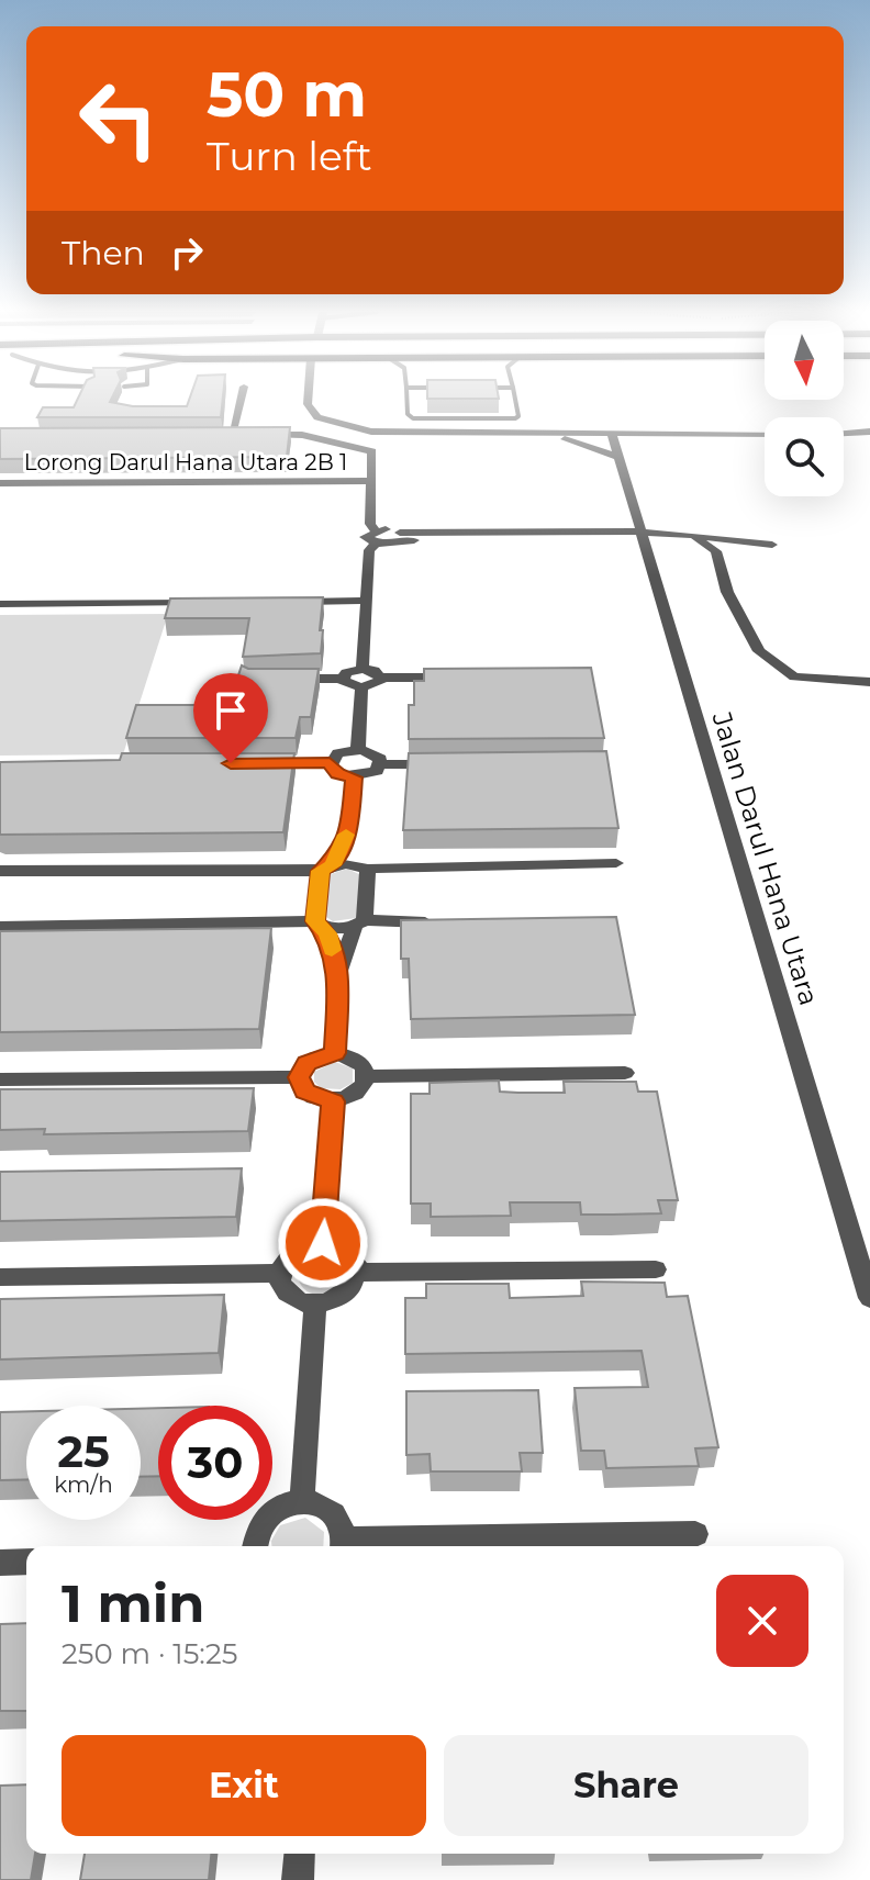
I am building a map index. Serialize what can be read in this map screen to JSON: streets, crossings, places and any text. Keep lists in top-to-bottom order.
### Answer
{
  "streets": {
    "street": ["Lorong Darul Hana Utara 2B 1", "Jalan Darul Hana Utara"]
  },
  "north": "bottom",
  "page": {
    "turn": ["50 m", "Turn left"],
    "then": "Then",
    "speed": "25 km/h",
    "limit": "30",
    "heading": ["1 min", "250 m · 15:25"],
    "buttons": ["Exit", "Share"]
  }
}
